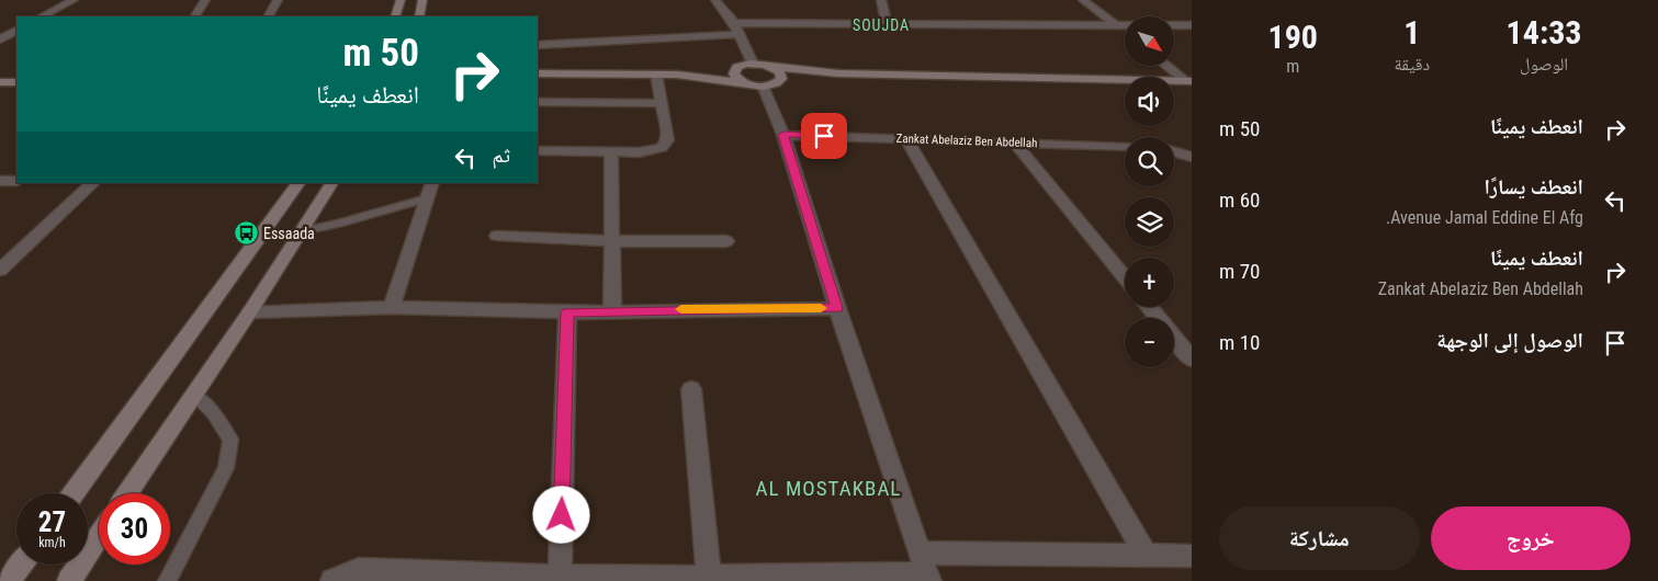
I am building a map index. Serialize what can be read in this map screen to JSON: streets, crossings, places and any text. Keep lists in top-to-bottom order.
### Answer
{
  "streets": {
    "street": ["Zankat Abelaziz Ben Abdellah"]
  },
  "districts": ["SOUJDA", "AL MOSTAKBAL"],
  "places": {
    "bus stop": ["Essaada"]
  },
  "north": "bottom right",
  "page": {
    "eta": [
      "14:33",
      "الوصول",
      "1",
      "دقيقة",
      "190",
      "m"
    ],
    "map_buttons": ["+", "−"],
    "turn": ["50 m", "انعطف يمينًا"],
    "list": [
      {
        "name": "انعطف يمينًا",
        "value": "50 m"
      },
      {
        "name": "انعطف يسارًا",
        "note": "Avenue Jamal Eddine El Afg.",
        "value": "60 m"
      },
      {
        "name": "انعطف يمينًا",
        "note": "Zankat Abelaziz Ben Abdellah",
        "value": "70 m"
      },
      {
        "name": "الوصول إلى الوجهة",
        "value": "10 m"
      }
    ],
    "then": "ثم",
    "speed": "27 km/h",
    "limit": "30",
    "buttons": ["خروج", "مشاركة"]
  }
}
